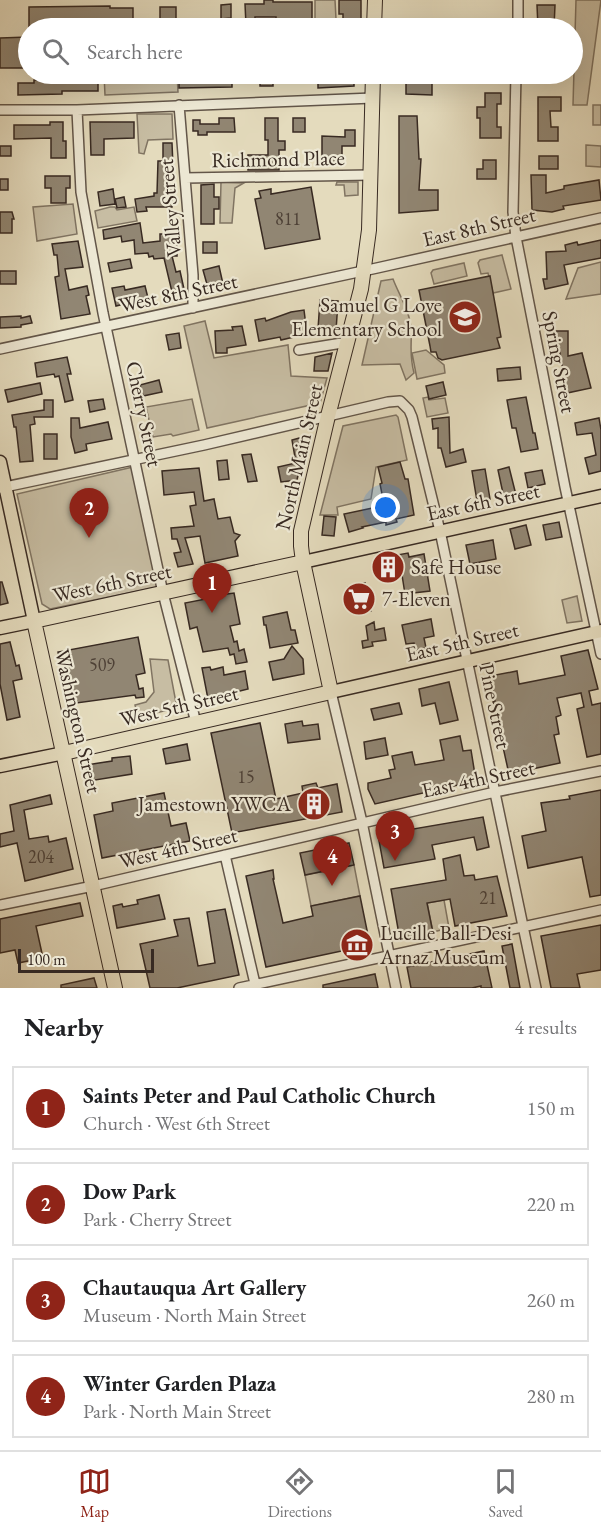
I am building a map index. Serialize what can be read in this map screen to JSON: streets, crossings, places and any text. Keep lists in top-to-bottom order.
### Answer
{
  "streets": {
    "highway": [
      "North Main Street",
      "West 6th Street",
      "West 5th Street",
      "Washington Street"
    ],
    "main road": ["East 6th Street", "East 5th Street"],
    "street": [
      "Richmond Place",
      "Valley Street",
      "East 8th Street",
      "West 8th Street",
      "Spring Street",
      "Cherry Street",
      "Pine Street",
      "East 4th Street",
      "West 4th Street"
    ]
  },
  "crossings": [
    ["Richmond Place", "Valley Street"],
    ["Richmond Place", "North Main Street"],
    ["Valley Street", "West 8th Street"],
    ["East 8th Street", "West 8th Street"],
    ["East 8th Street", "Spring Street"],
    ["East 8th Street", "North Main Street"],
    ["West 8th Street", "Cherry Street"],
    ["West 8th Street", "North Main Street"],
    ["Spring Street", "East 6th Street"],
    ["Spring Street", "East 5th Street"],
    ["Cherry Street", "West 6th Street"],
    ["Cherry Street", "West 5th Street"],
    ["North Main Street", "East 6th Street"],
    ["North Main Street", "West 6th Street"],
    ["North Main Street", "East 5th Street"],
    ["North Main Street", "West 5th Street"],
    ["North Main Street", "Pine Street"],
    ["North Main Street", "East 4th Street"],
    ["North Main Street", "West 4th Street"],
    ["East 6th Street", "West 6th Street"],
    ["East 6th Street", "Pine Street"],
    ["West 6th Street", "Washington Street"],
    ["East 5th Street", "West 5th Street"],
    ["East 5th Street", "Pine Street"],
    ["West 5th Street", "Washington Street"],
    ["Pine Street", "East 4th Street"],
    ["Washington Street", "West 4th Street"],
    ["East 4th Street", "West 4th Street"]
  ],
  "places": {
    "school or university": ["Samuel G Love Elementary School"],
    "building": ["Safe House", "Jamestown YWCA"],
    "supermarket": ["7-Eleven"],
    "museum": ["Lucille Ball-Desi Arnaz Museum"]
  },
  "house_numbers": [
    "811",
    "509",
    "15",
    "204",
    "21"
  ],
  "scale_bar": "100 m",
  "page": {
    "search": "Search here",
    "pins": [
      "2",
      "1",
      "3",
      "4"
    ],
    "scale": "100 m",
    "heading": ["Nearby", "4 results"],
    "list": [
      {
        "mark": "1",
        "name": "Saints Peter and Paul Catholic Church",
        "note": "Church · West 6th Street",
        "value": "150 m"
      },
      {
        "mark": "2",
        "name": "Dow Park",
        "note": "Park · Cherry Street",
        "value": "220 m"
      },
      {
        "mark": "3",
        "name": "Chautauqua Art Gallery",
        "note": "Museum · North Main Street",
        "value": "260 m"
      },
      {
        "mark": "4",
        "name": "Winter Garden Plaza",
        "note": "Park · North Main Street",
        "value": "280 m"
      }
    ],
    "nav": ["Map", "Directions", "Saved"]
  }
}
